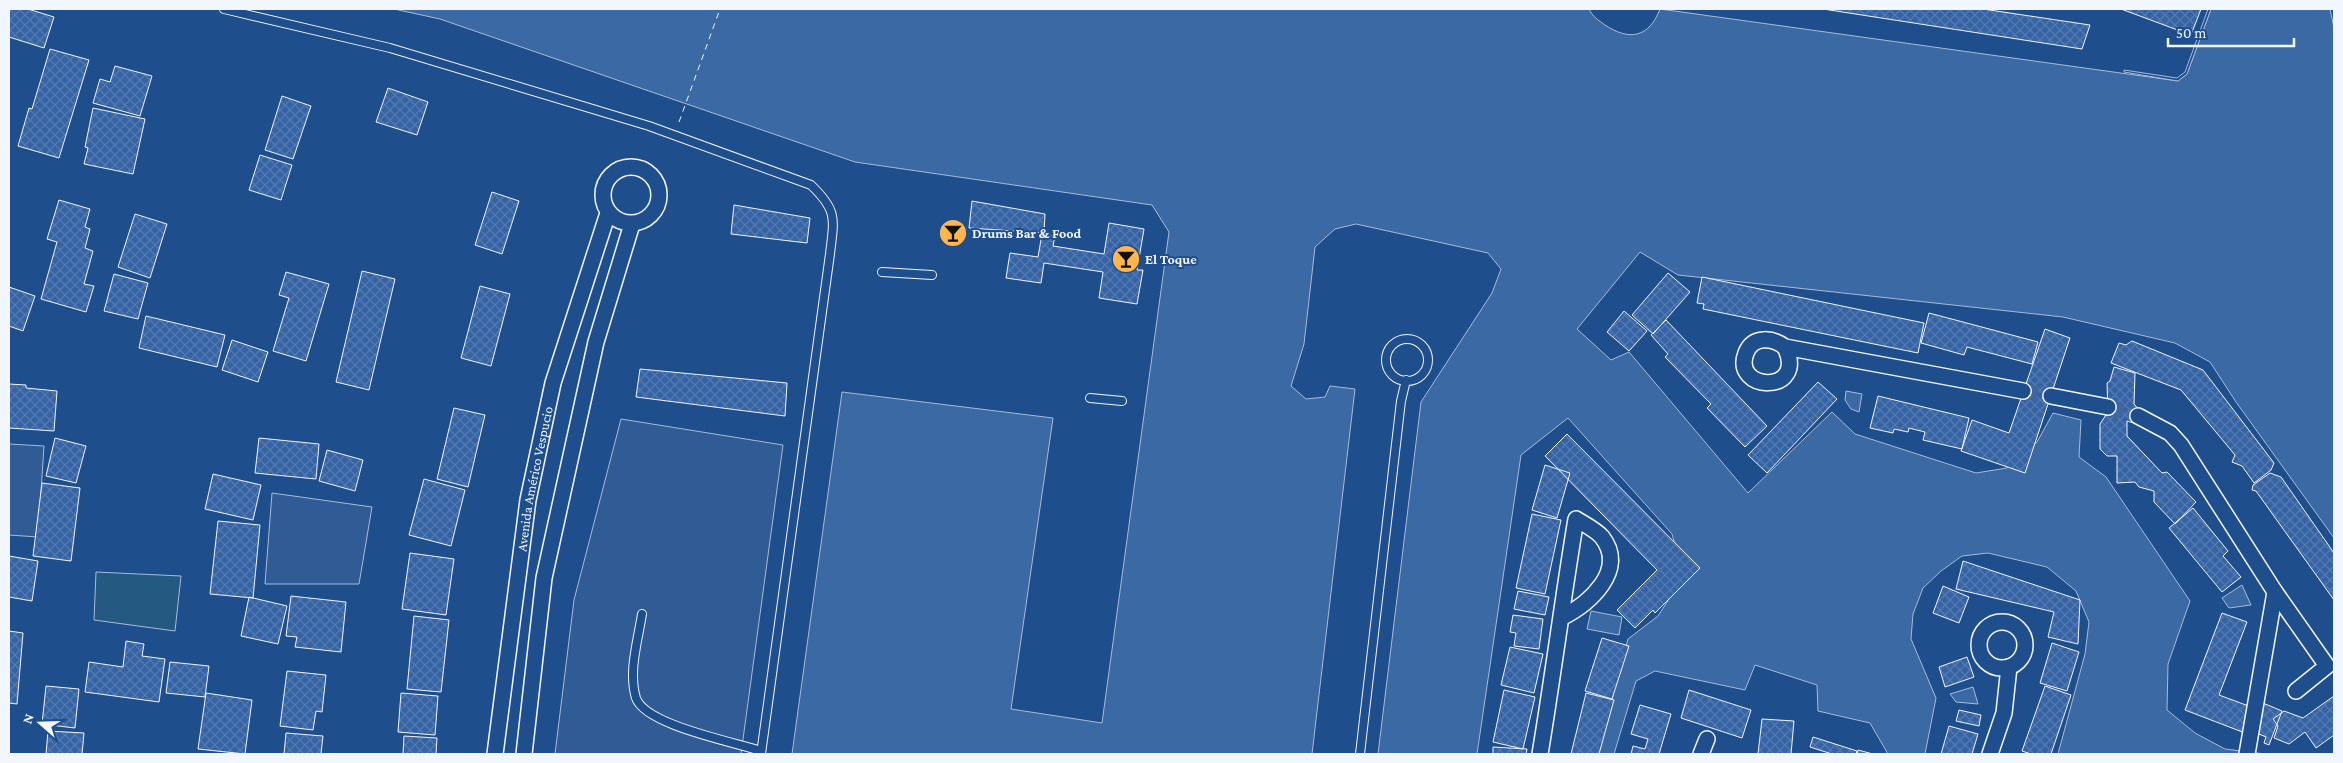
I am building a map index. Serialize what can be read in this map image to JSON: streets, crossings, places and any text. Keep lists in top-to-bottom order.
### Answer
{
  "streets": {
    "street": ["Avenida Américo Vespucio"]
  },
  "places": {
    "bar": ["Drums Bar & Food", "El Toque"]
  },
  "scale_bar": "50 m",
  "north": "left"
}
